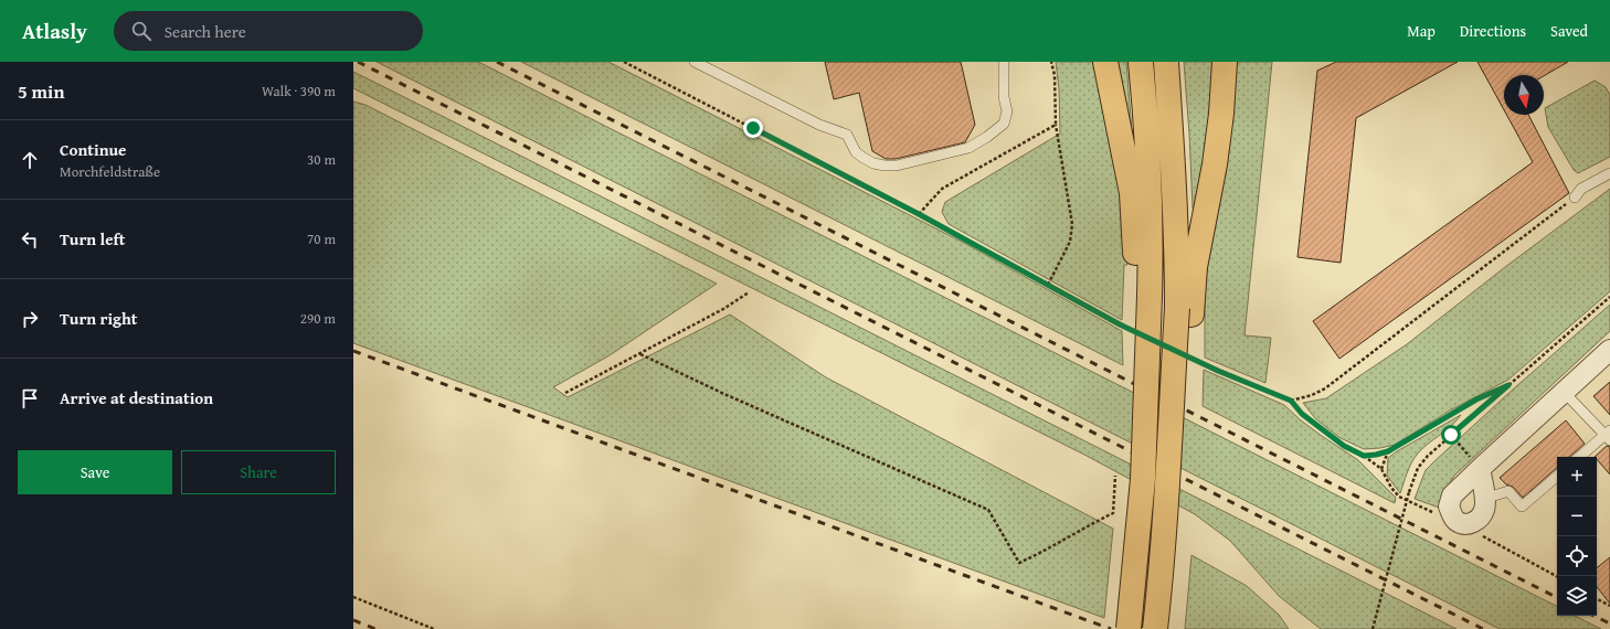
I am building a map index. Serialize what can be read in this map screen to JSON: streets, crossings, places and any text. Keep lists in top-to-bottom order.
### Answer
{
  "north": "bottom",
  "page": {
    "header": "Atlasly",
    "search": "Search here",
    "nav": ["Map", "Directions", "Saved"],
    "heading": ["5 min", "Walk · 390 m"],
    "list": [
      ["Continue", "Morchfeldstraße", "30 m"],
      ["Turn left", "70 m"],
      ["Turn right", "290 m"],
      "Arrive at destination"
    ],
    "buttons": ["Save", "Share"],
    "map_buttons": ["+", "−"]
  }
}
